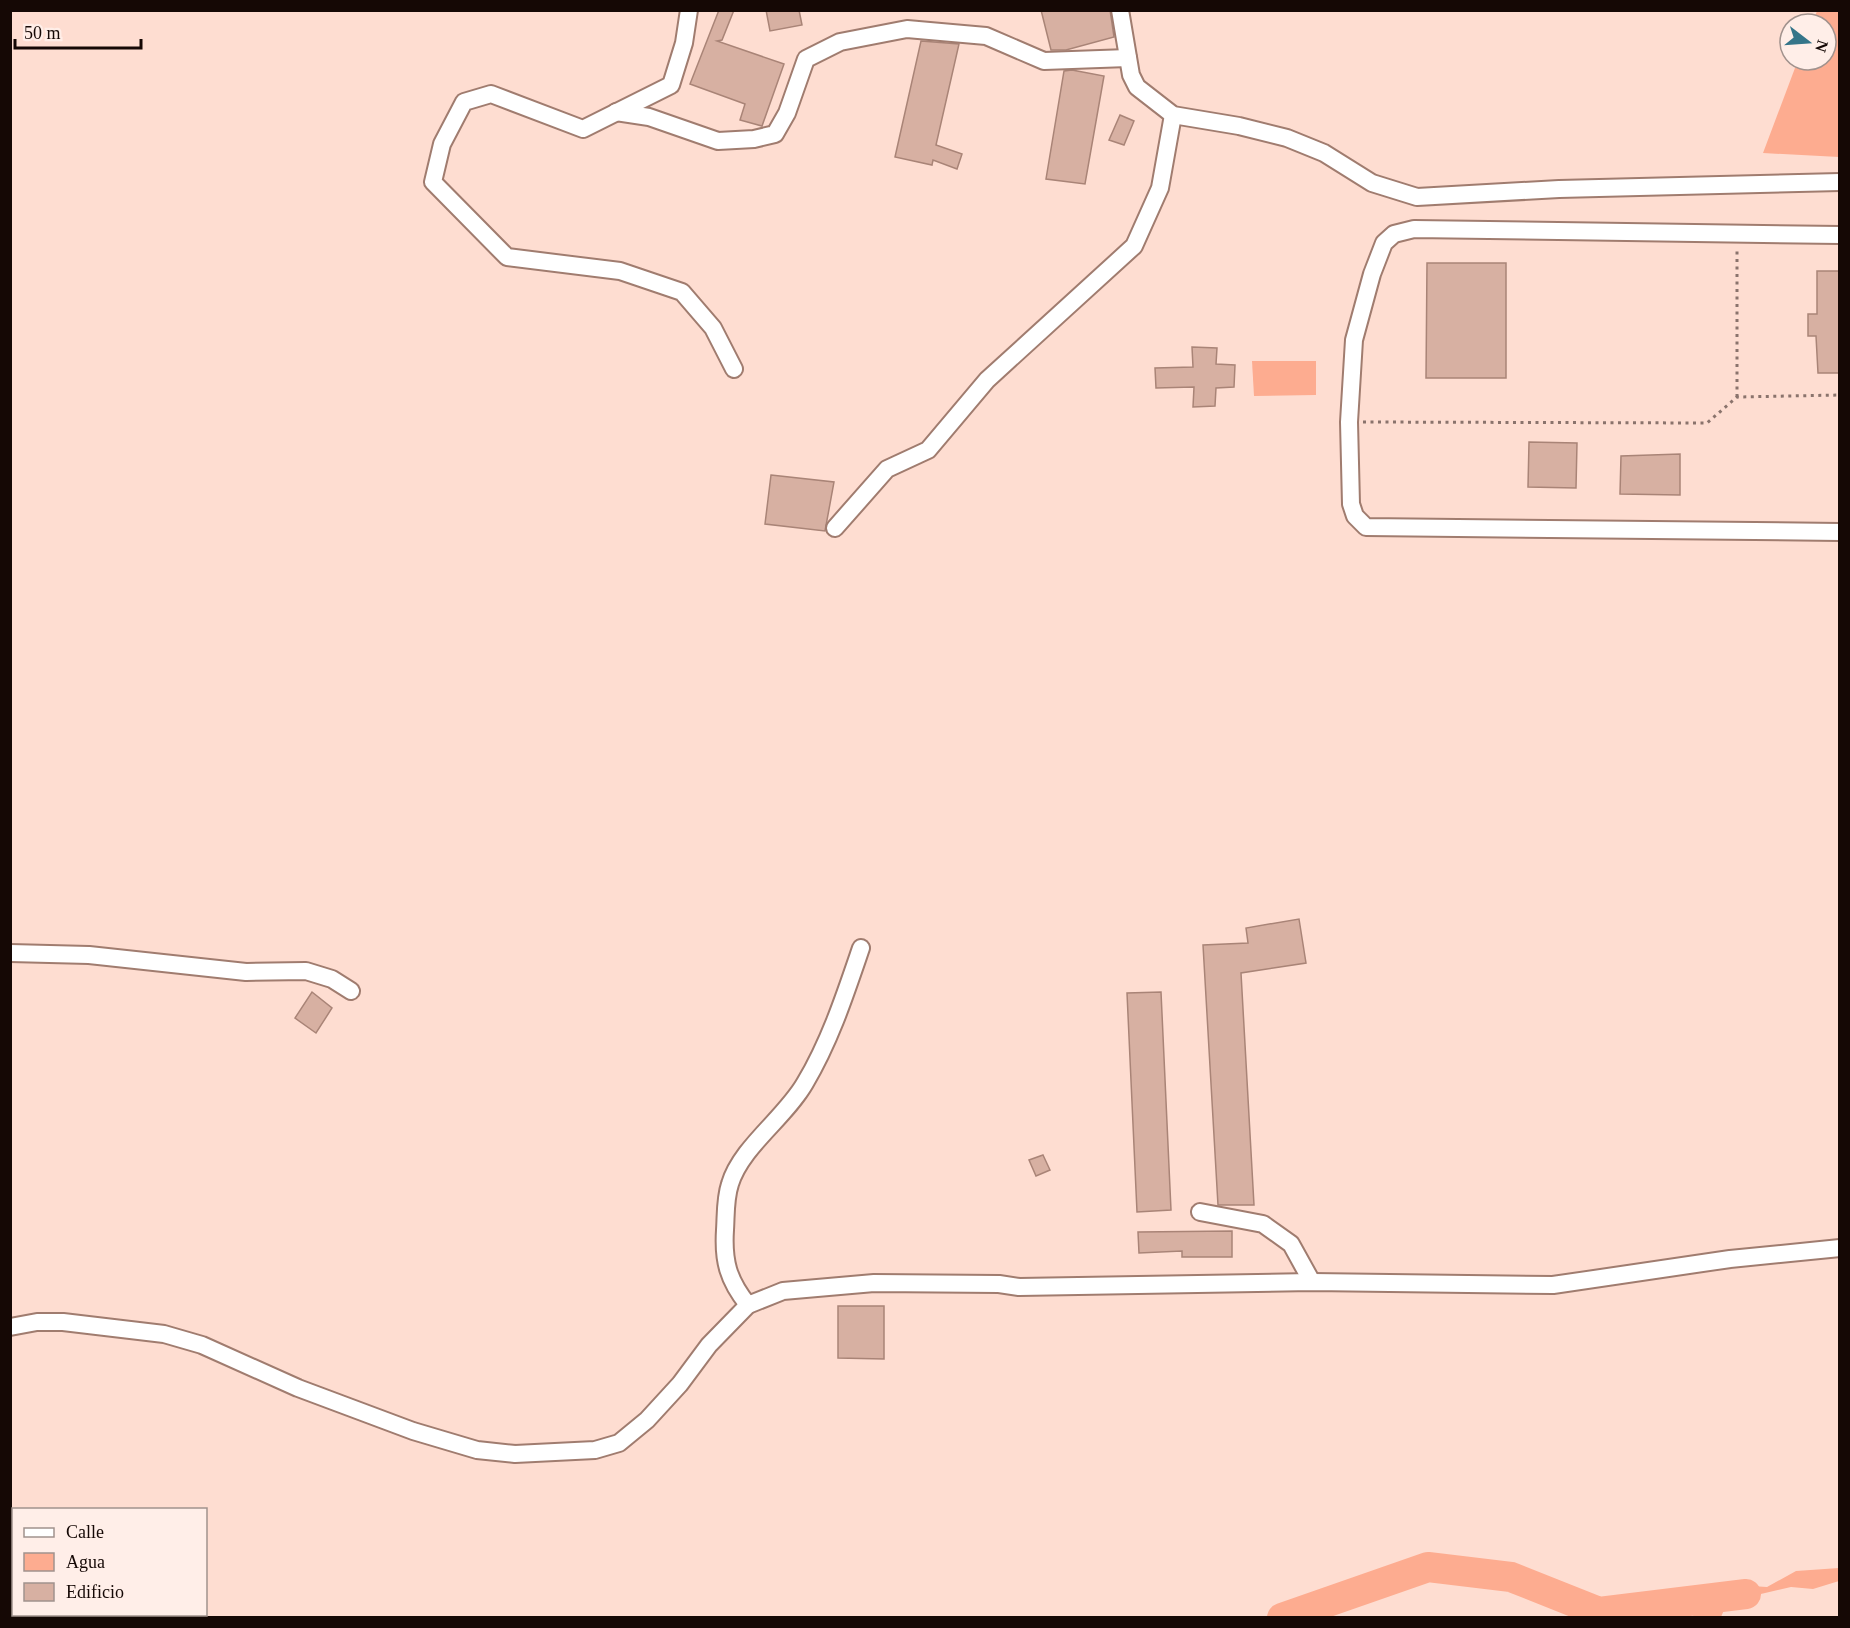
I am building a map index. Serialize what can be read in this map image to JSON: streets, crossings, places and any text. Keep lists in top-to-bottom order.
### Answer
{
  "legend": ["Calle", "Agua", "Edificio"],
  "scale_bar": "50 m",
  "north": "right"
}
